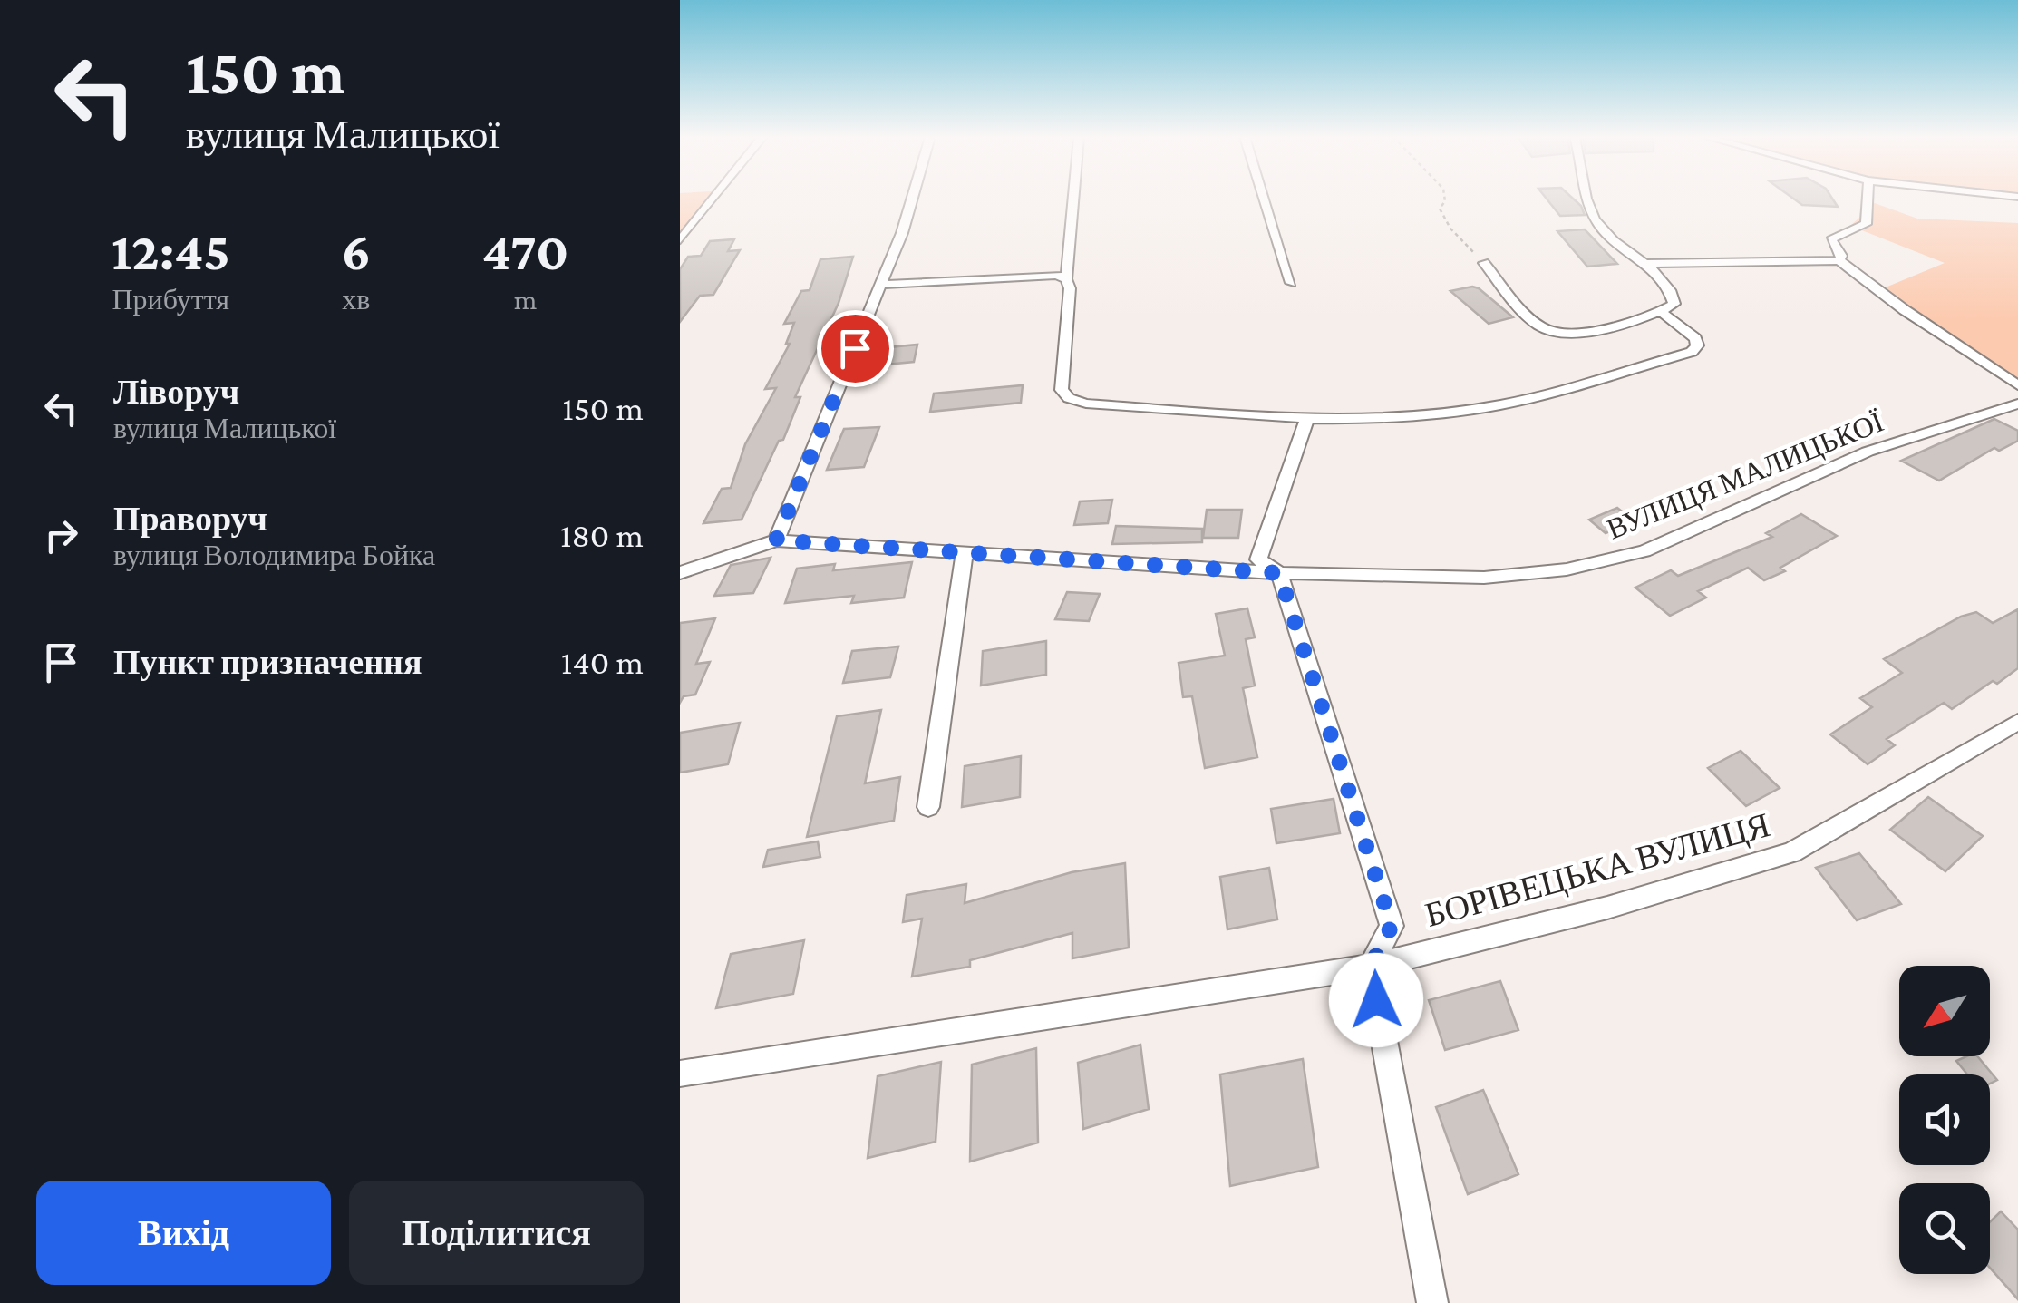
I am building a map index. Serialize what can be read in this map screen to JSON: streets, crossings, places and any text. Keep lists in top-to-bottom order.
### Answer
{
  "streets": {
    "street": ["ВУЛИЦЯ МАЛИЦЬКОЇ", "БОРІВЕЦЬКА ВУЛИЦЯ"]
  },
  "north": "bottom left",
  "page": {
    "turn": ["150 m", "вулиця Малицької"],
    "eta": [
      "12:45",
      "Прибуття",
      "6",
      "хв",
      "470",
      "m"
    ],
    "list": [
      {
        "name": "Ліворуч",
        "note": "вулиця Малицької",
        "value": "150 m"
      },
      {
        "name": "Праворуч",
        "note": "вулиця Володимира Бойка",
        "value": "180 m"
      },
      {
        "name": "Пункт призначення",
        "value": "140 m"
      }
    ],
    "buttons": ["Вихід", "Поділитися"]
  }
}
